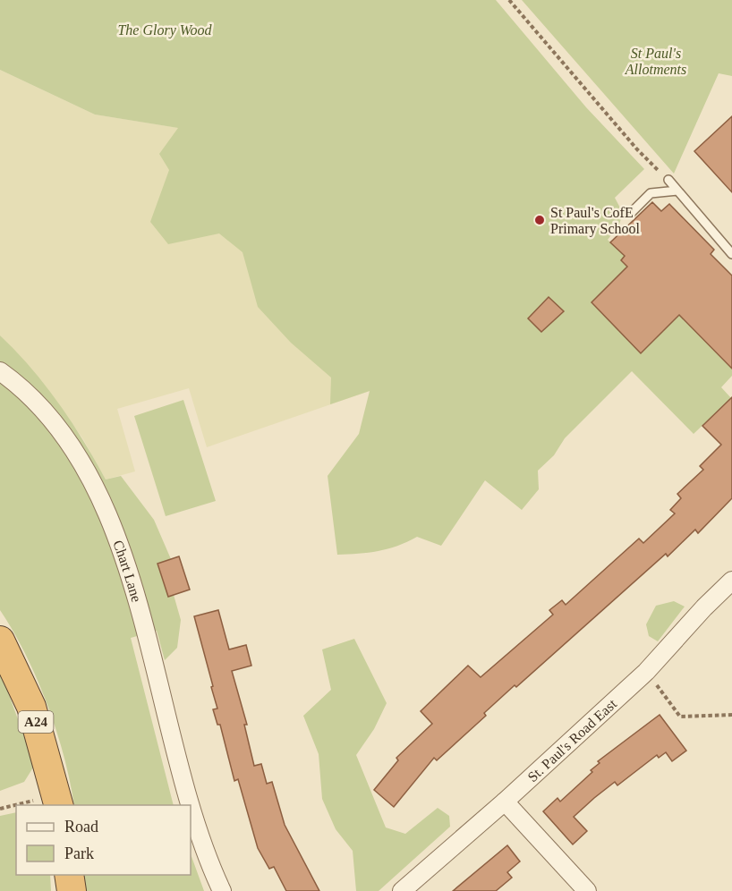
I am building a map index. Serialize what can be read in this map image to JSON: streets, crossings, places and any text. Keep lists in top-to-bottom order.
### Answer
{
  "streets": {
    "highway": ["A24"],
    "street": ["Chart Lane", "St. Paul's Road East"]
  },
  "parks": ["The Glory Wood", "St Paul's Allotments"],
  "places": ["St Paul's CofE Primary School"],
  "legend": ["Road", "Park"]
}
